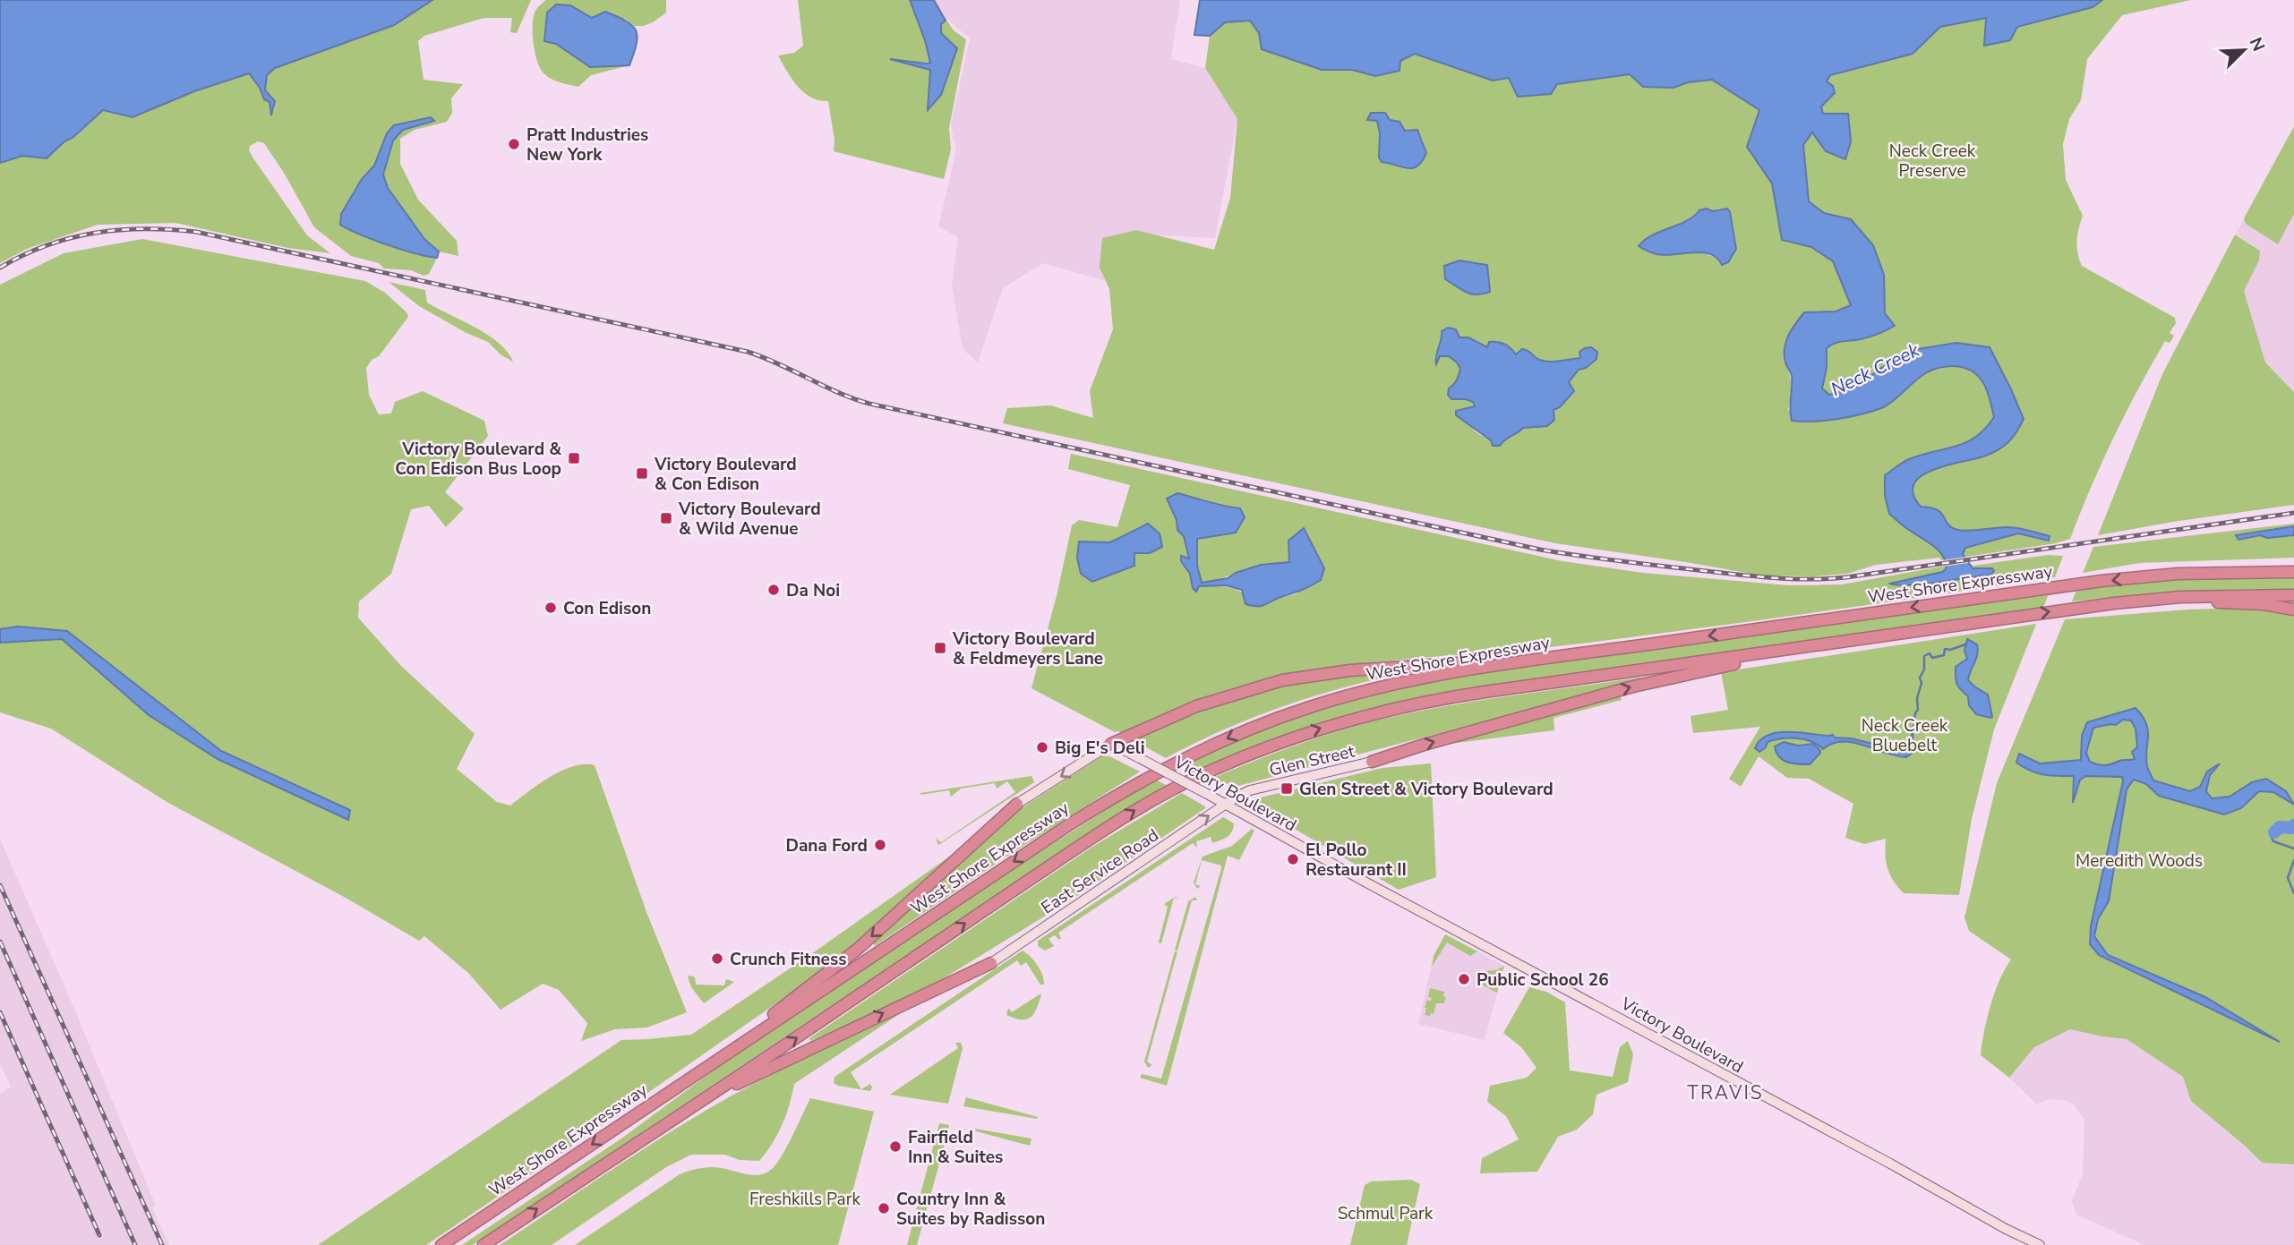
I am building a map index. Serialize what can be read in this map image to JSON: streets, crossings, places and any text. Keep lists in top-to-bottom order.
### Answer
{
  "streets": {
    "highway": ["West Shore Expressway"],
    "main road": ["Glen Street", "Victory Boulevard", "East Service Road"]
  },
  "crossings": [
    ["Glen Street", "Victory Boulevard"],
    ["Glen Street", "East Service Road"],
    ["Victory Boulevard", "East Service Road"]
  ],
  "one_way": ["East Service Road"],
  "districts": ["TRAVIS"],
  "water": ["Neck Creek"],
  "parks": [
    "Neck Creek Preserve",
    "Neck Creek Bluebelt",
    "Meredith Woods",
    "Freshkills Park",
    "Schmul Park"
  ],
  "places": {
    "other": [
      "Pratt Industries New York",
      "Da Noi",
      "Con Edison",
      "Big E's Deli",
      "Dana Ford",
      "El Pollo Restaurant II",
      "Crunch Fitness",
      "Public School 26",
      "Fairfield Inn & Suites",
      "Country Inn & Suites by Radisson"
    ],
    "transit": [
      "Victory Boulevard & Con Edison Bus Loop",
      "Victory Boulevard & Con Edison",
      "Victory Boulevard & Wild Avenue",
      "Victory Boulevard & Feldmeyers Lane",
      "Glen Street & Victory Boulevard"
    ]
  },
  "north": "top right"
}
